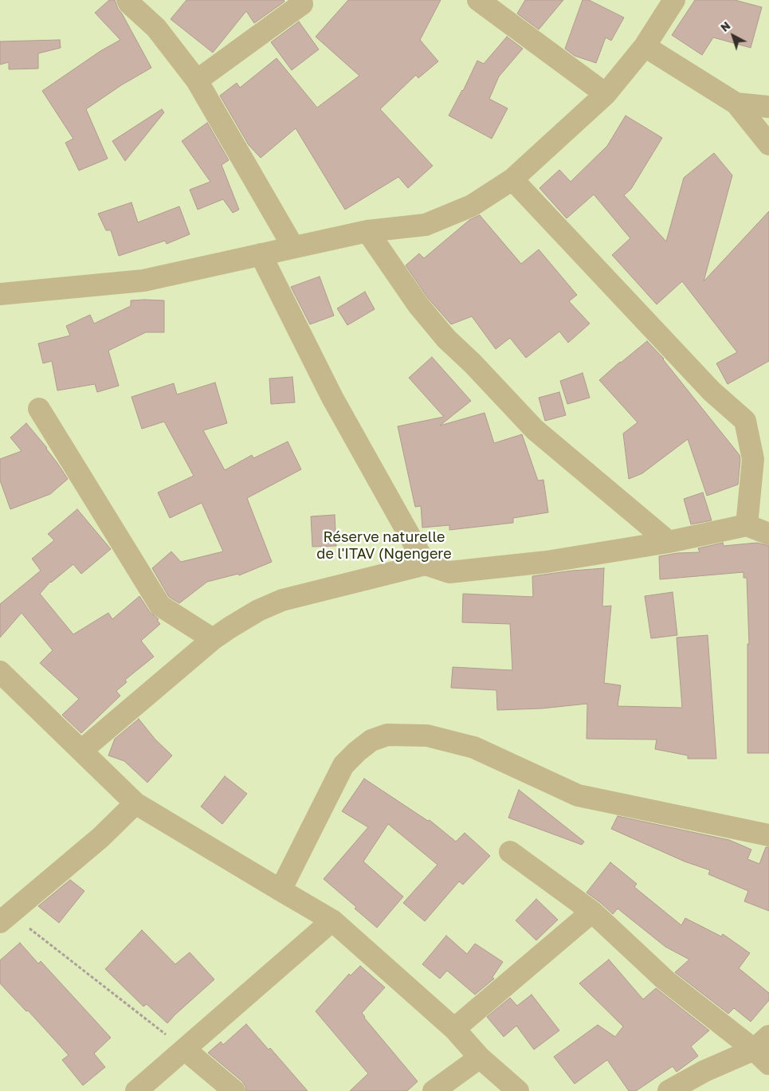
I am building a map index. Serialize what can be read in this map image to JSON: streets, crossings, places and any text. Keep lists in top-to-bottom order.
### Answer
{
  "parks": ["Réserve naturelle de l'ITAV (Ngengere"],
  "north": "top left"
}
